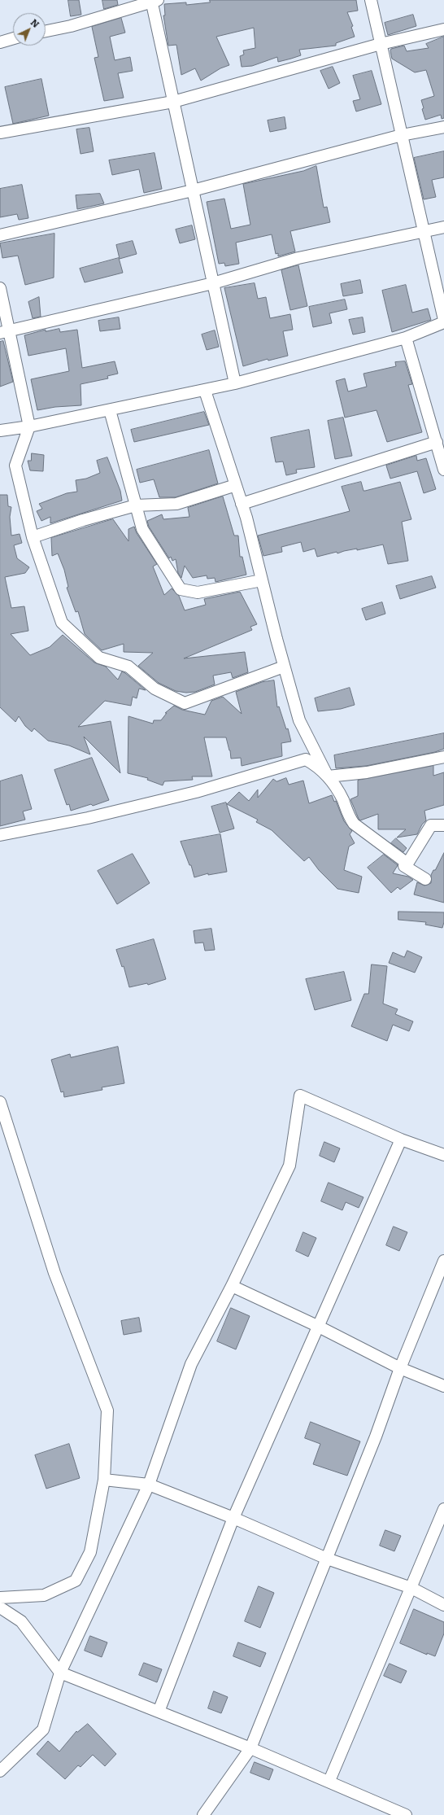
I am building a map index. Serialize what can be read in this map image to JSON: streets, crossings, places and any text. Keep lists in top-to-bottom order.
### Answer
{
  "north": "top right"
}
